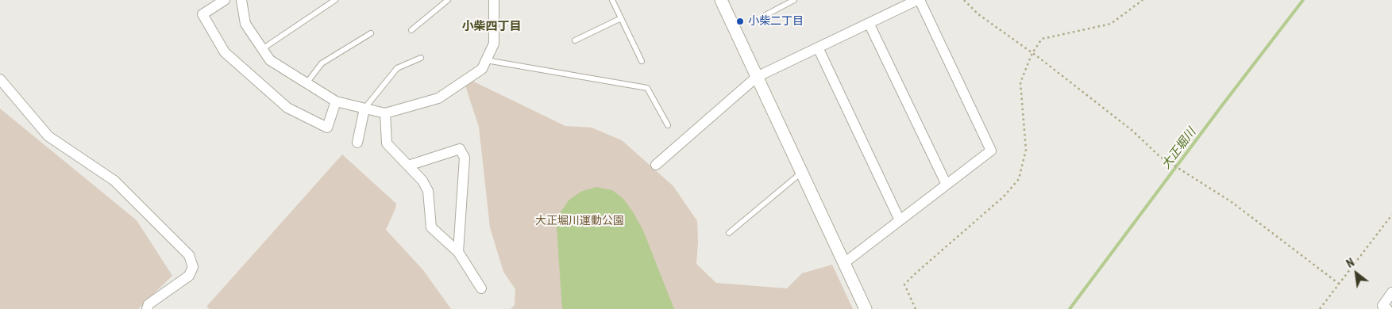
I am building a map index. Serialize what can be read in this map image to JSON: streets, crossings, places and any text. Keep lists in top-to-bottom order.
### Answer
{
  "districts": ["小柴四丁目"],
  "water": ["大正堀川"],
  "parks": ["大正堀川運動公園"],
  "places": ["小柴二丁目"],
  "north": "top left"
}
